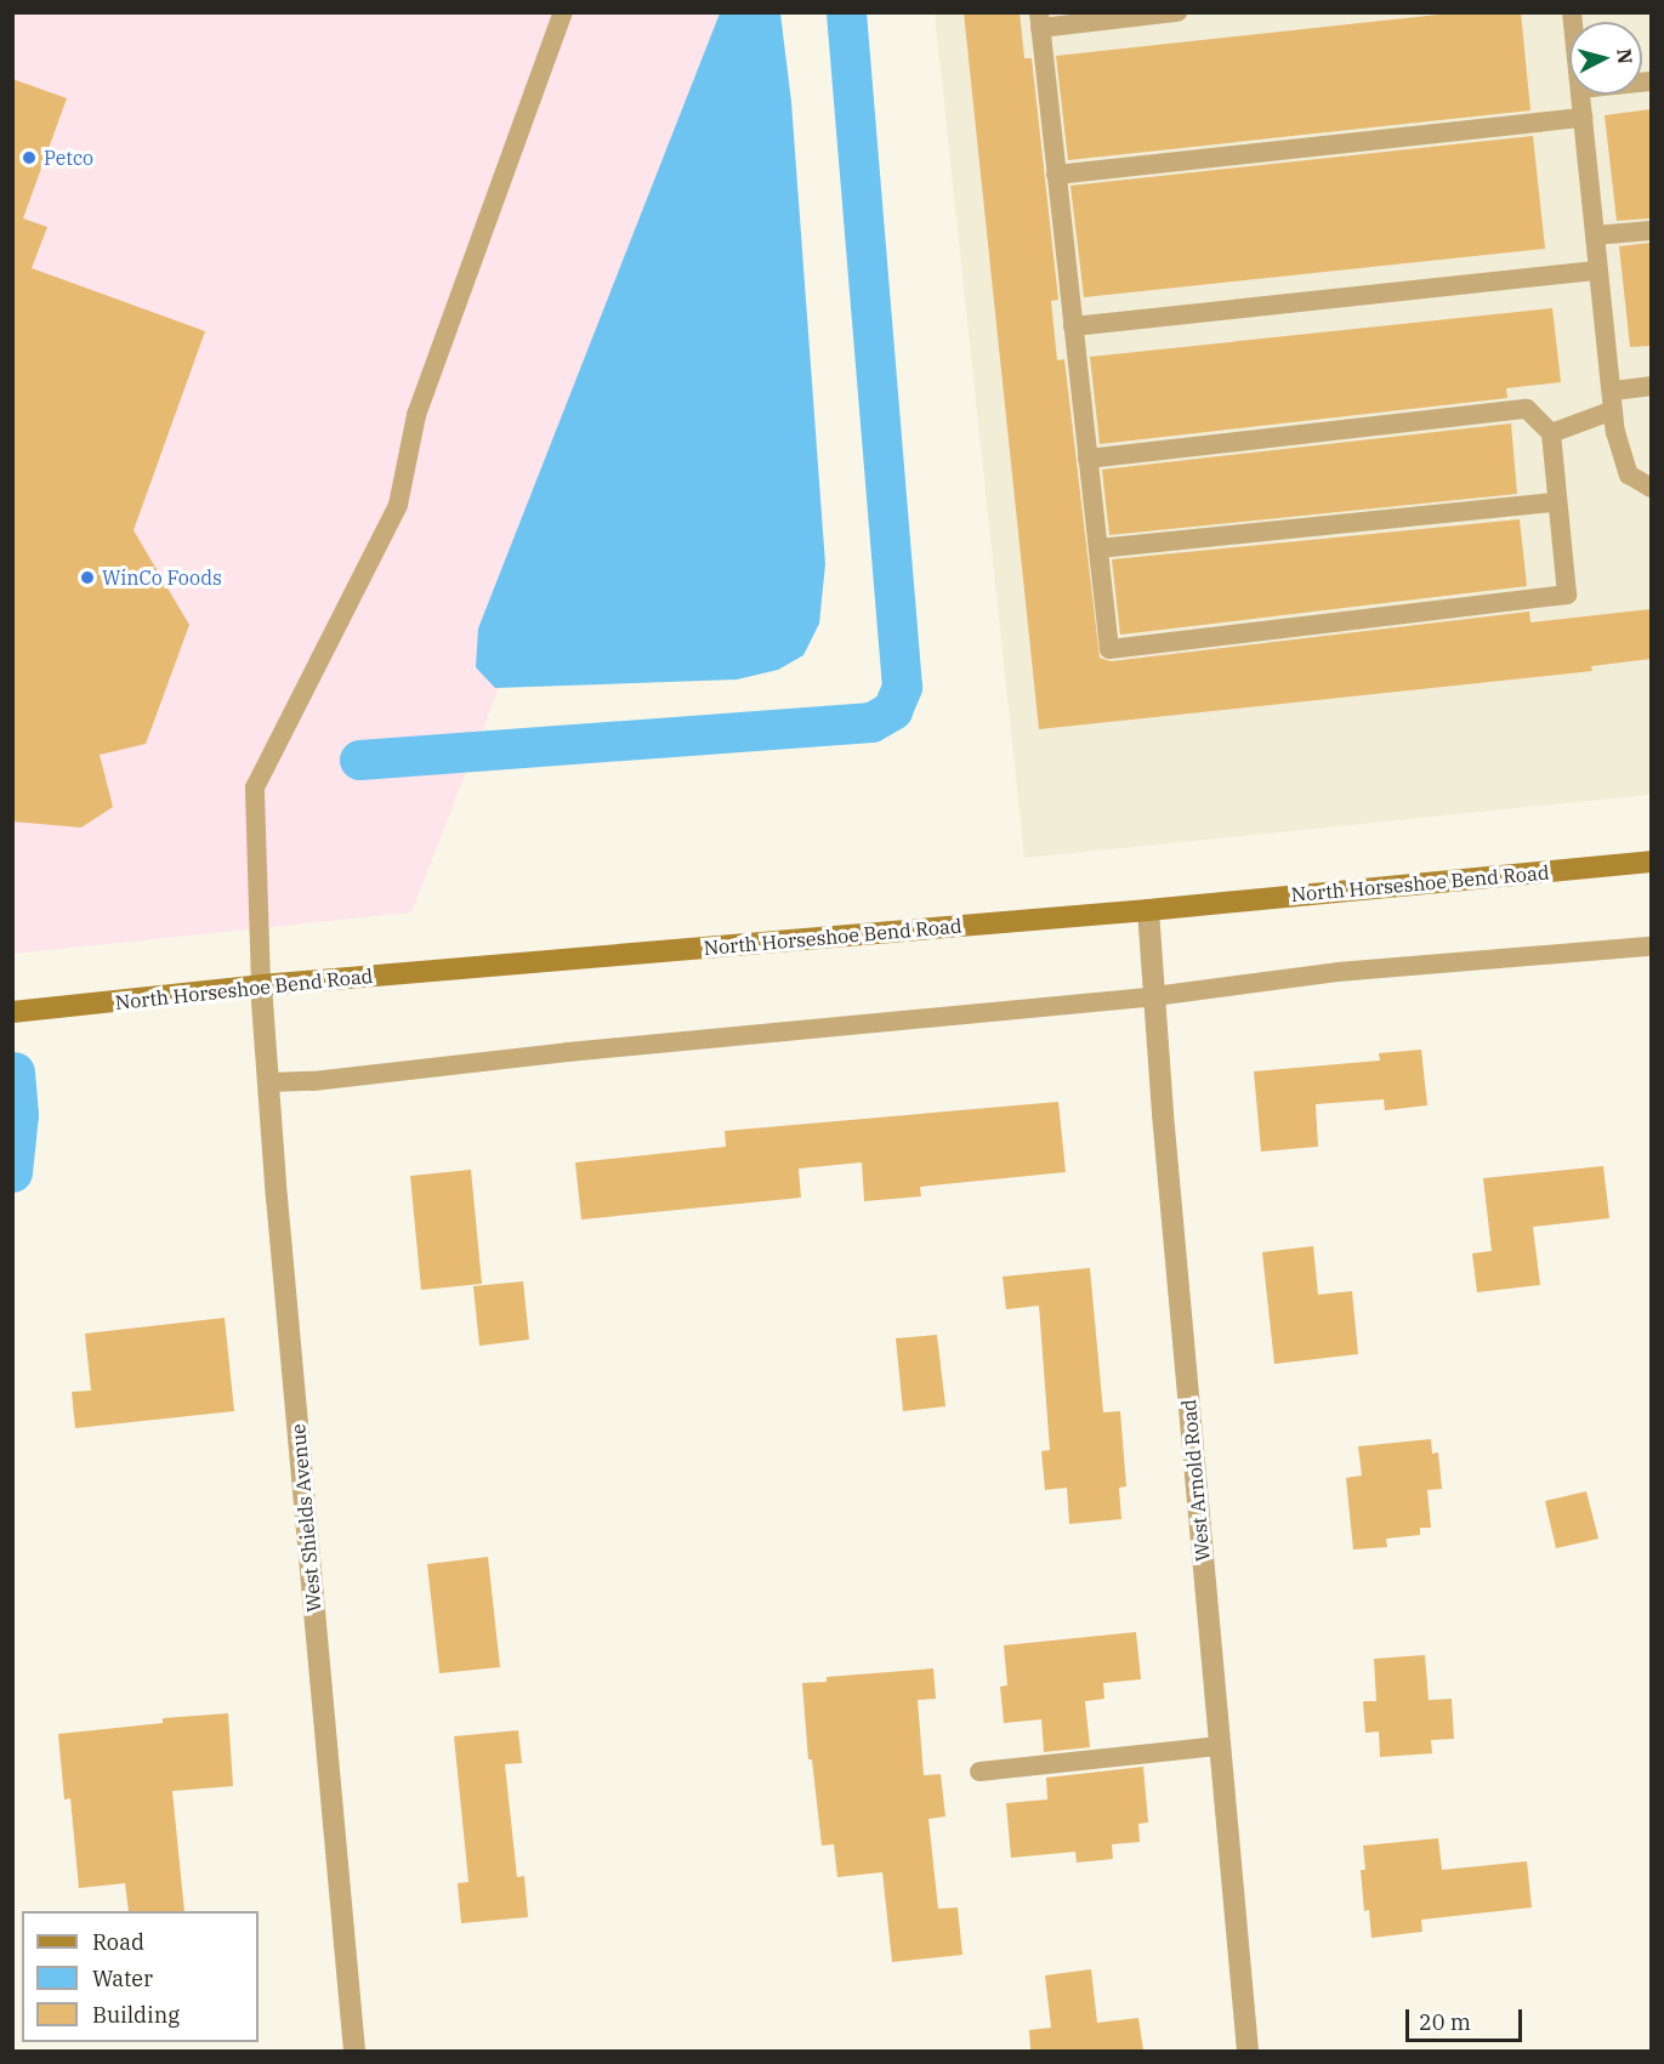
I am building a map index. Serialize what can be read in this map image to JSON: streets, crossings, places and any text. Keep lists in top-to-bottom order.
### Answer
{
  "streets": {
    "street": ["North Horseshoe Bend Road", "West Arnold Road", "West Shields Avenue"]
  },
  "crossings": [
    ["North Horseshoe Bend Road", "West Arnold Road"],
    ["North Horseshoe Bend Road", "West Shields Avenue"]
  ],
  "places": ["Petco", "WinCo Foods"],
  "legend": ["Road", "Water", "Building"],
  "scale_bar": "20 m",
  "north": "right"
}
